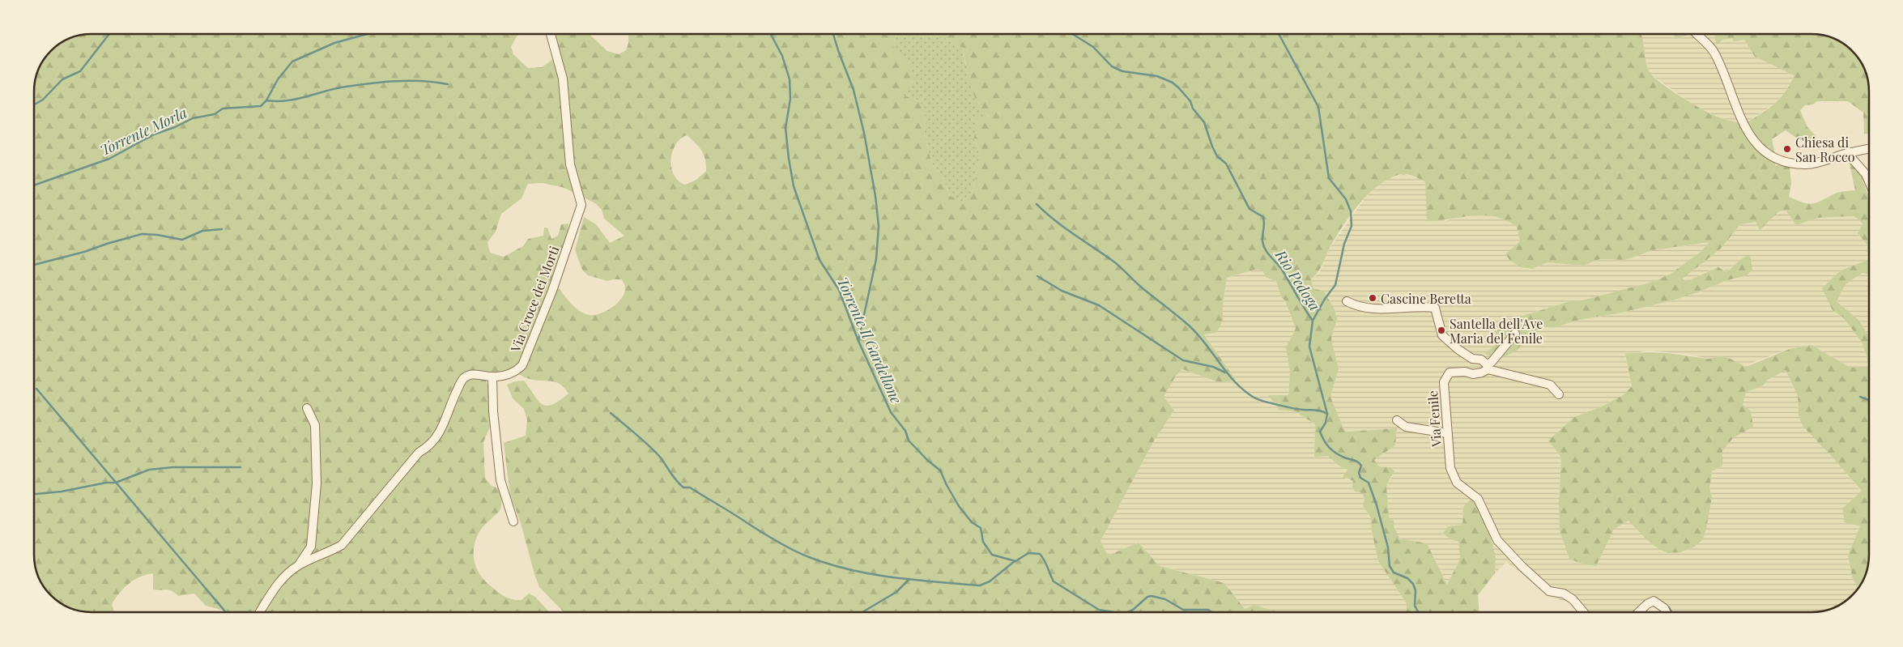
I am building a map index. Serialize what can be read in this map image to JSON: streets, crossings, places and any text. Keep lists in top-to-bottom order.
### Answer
{
  "streets": {
    "street": ["Via Croce dei Morti", "Via Fenile"]
  },
  "water": ["Torrente Morla", "Rio Pedoga", "Torrente Il Gardellone"],
  "places": ["Chiesa di San Rocco", "Cascine Beretta", "Santella dell'Ave Maria del Fenile"]
}
